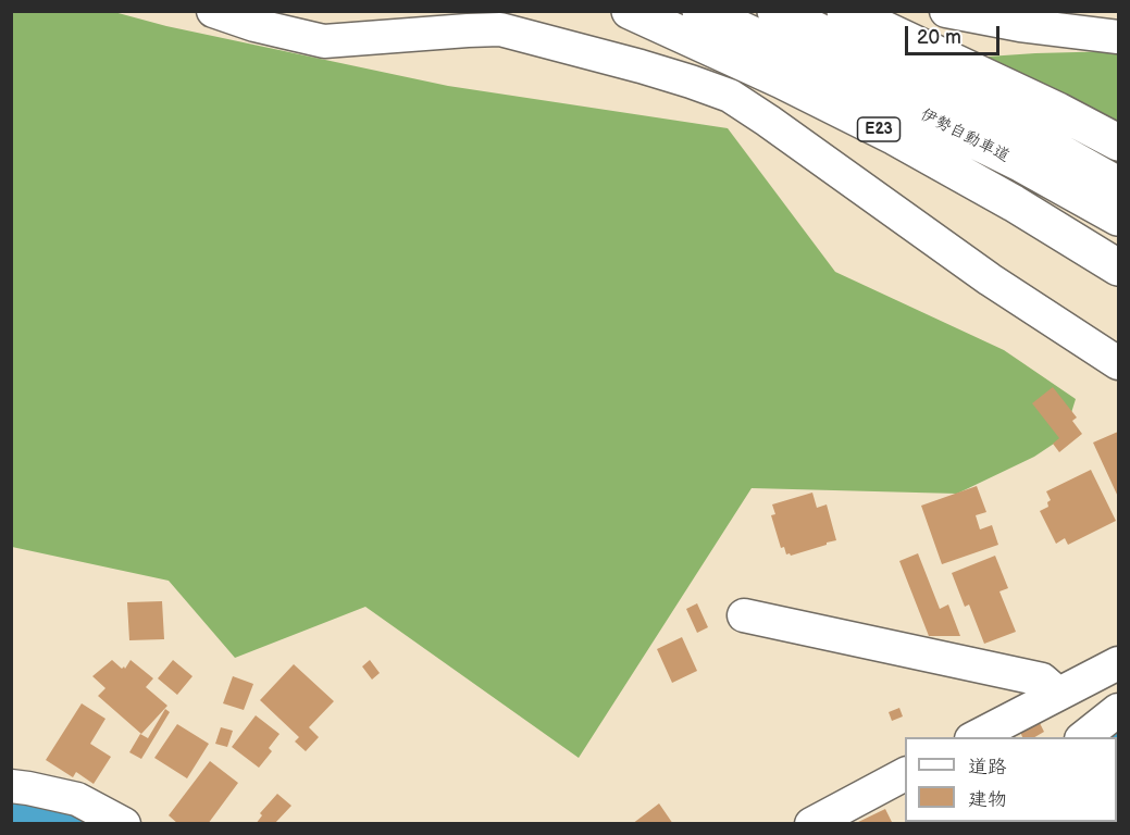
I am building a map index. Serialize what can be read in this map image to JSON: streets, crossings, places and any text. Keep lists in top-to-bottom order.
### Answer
{
  "streets": {
    "highway": ["E23", "伊勢自動車道"]
  },
  "legend": ["道路", "建物"],
  "scale_bar": "20 m"
}
